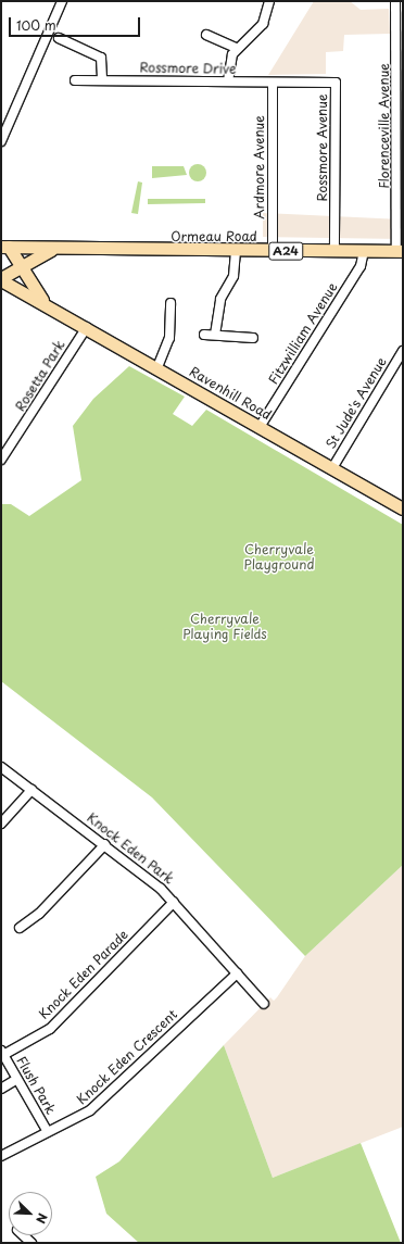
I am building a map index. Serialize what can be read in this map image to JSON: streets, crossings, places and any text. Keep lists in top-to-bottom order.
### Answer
{
  "streets": {
    "main road": ["Ormeau Road", "A24", "Ravenhill Road"],
    "street": [
      "Rossmore Drive",
      "Florenceville Avenue",
      "Rossmore Avenue",
      "Ardmore Avenue",
      "Fitzwilliam Avenue",
      "Rosetta Park",
      "St Jude's Avenue",
      "Knock Eden Park",
      "Knock Eden Parade",
      "Knock Eden Crescent",
      "Flush Park"
    ]
  },
  "crossings": [
    ["Rossmore Drive", "Rossmore Avenue"],
    ["Rossmore Drive", "Ardmore Avenue"],
    ["Florenceville Avenue", "Ormeau Road"],
    ["Rossmore Avenue", "Ardmore Avenue"],
    ["Rossmore Avenue", "Ormeau Road"],
    ["Ardmore Avenue", "Ormeau Road"],
    ["Ormeau Road", "A24"],
    ["Ormeau Road", "Fitzwilliam Avenue"],
    ["A24", "Ravenhill Road"],
    ["Fitzwilliam Avenue", "Ravenhill Road"],
    ["Rosetta Park", "Ravenhill Road"],
    ["Ravenhill Road", "St Jude's Avenue"],
    ["Knock Eden Park", "Knock Eden Parade"],
    ["Knock Eden Park", "Knock Eden Crescent"],
    ["Knock Eden Parade", "Flush Park"],
    ["Knock Eden Crescent", "Flush Park"]
  ],
  "parks": ["Cherryvale Playground", "Cherryvale Playing Fields"],
  "scale_bar": "100 m",
  "north": "bottom right"
}
